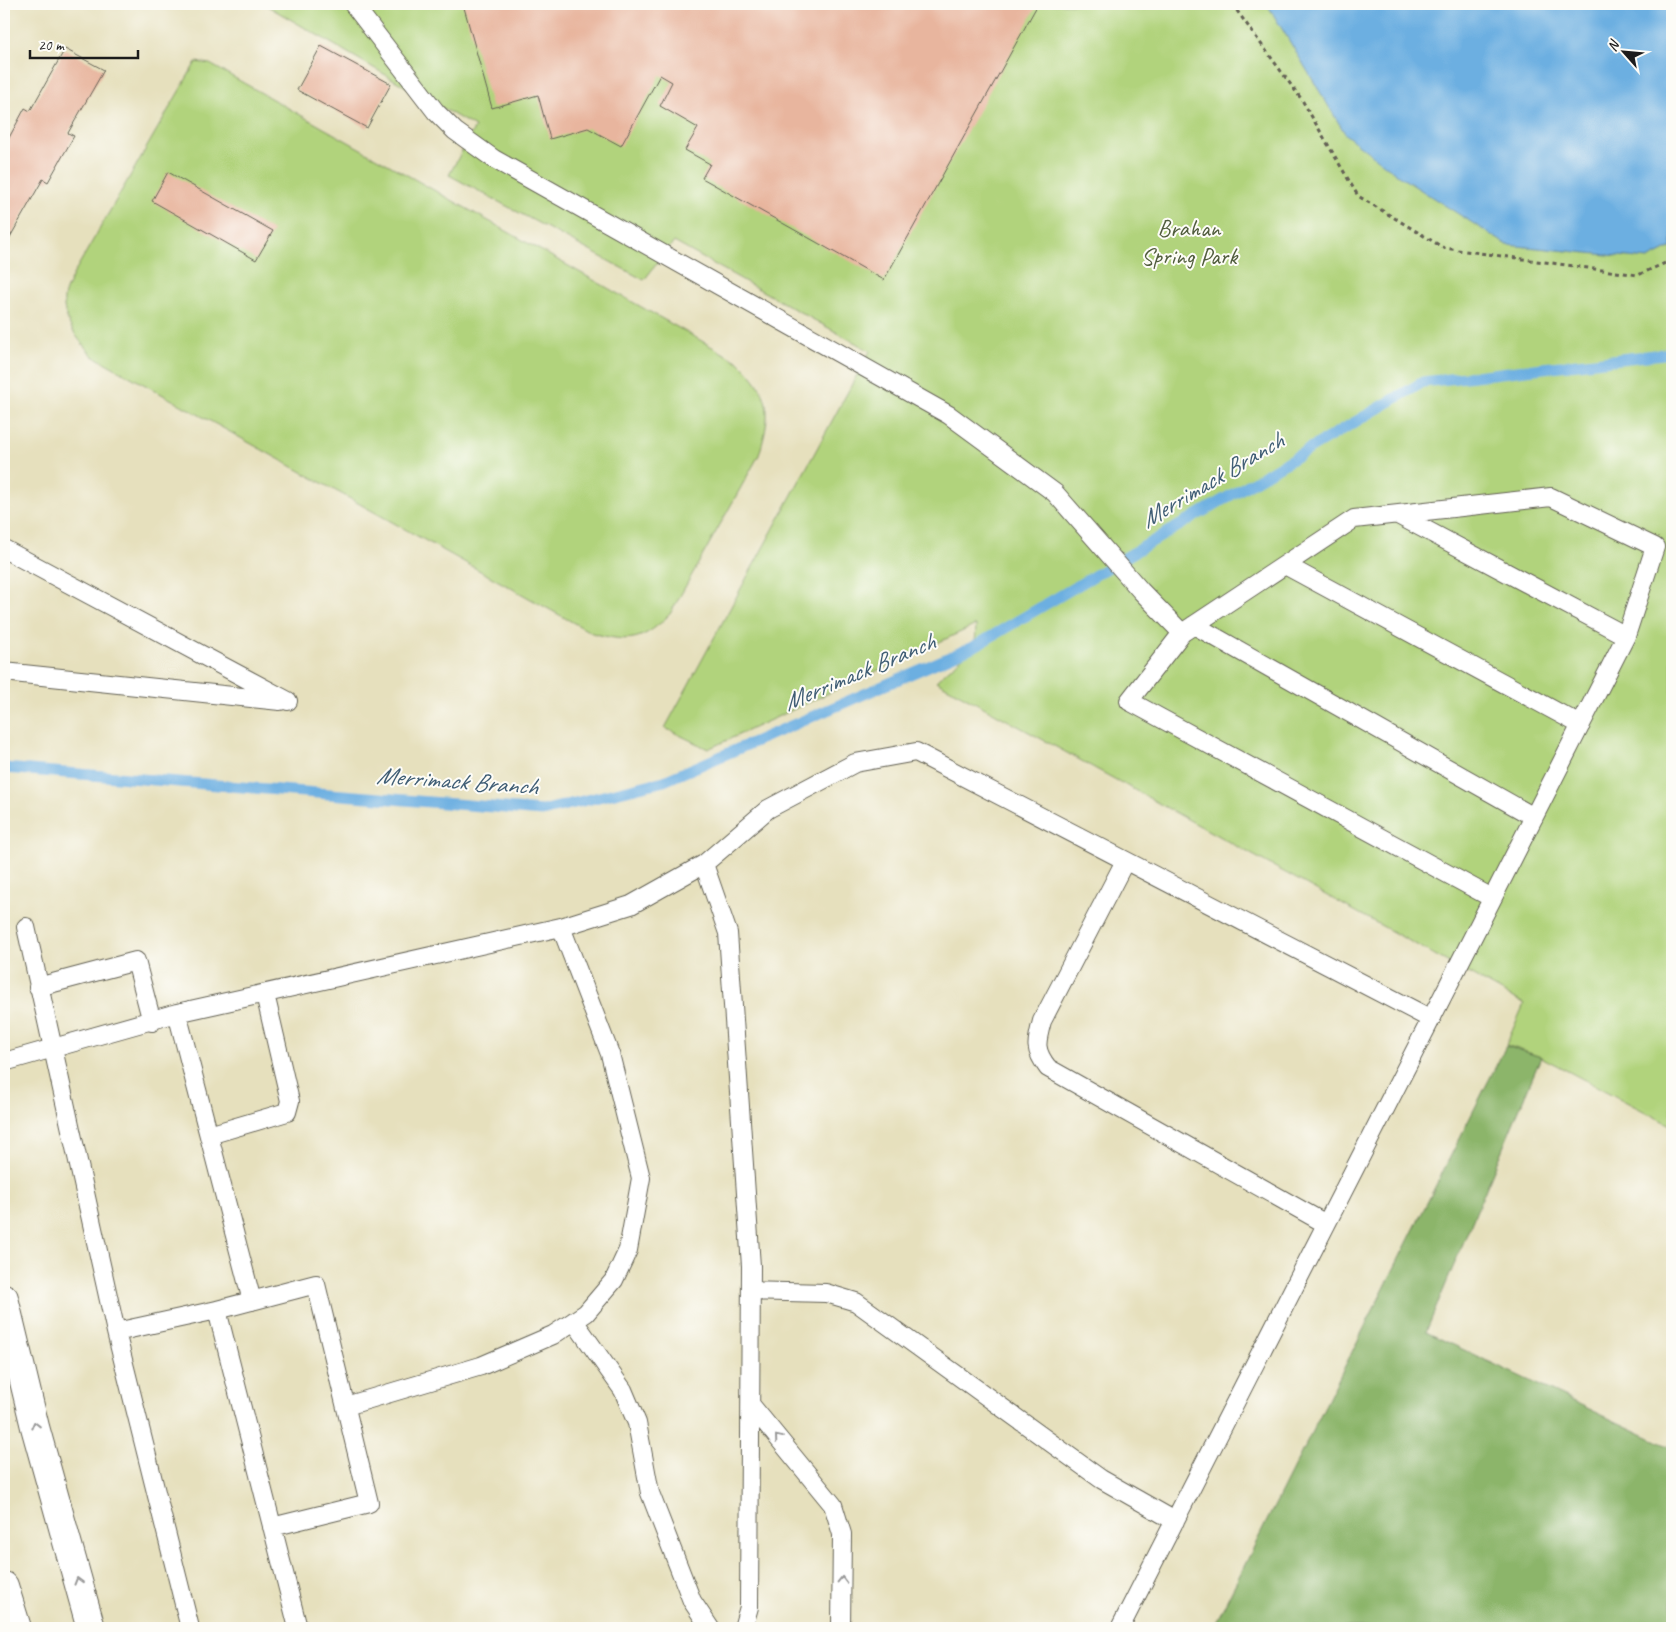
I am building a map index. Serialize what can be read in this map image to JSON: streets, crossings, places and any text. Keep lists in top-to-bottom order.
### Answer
{
  "water": ["Merrimack Branch"],
  "parks": ["Brahan Spring Park"],
  "scale_bar": "20 m",
  "north": "top left"
}
